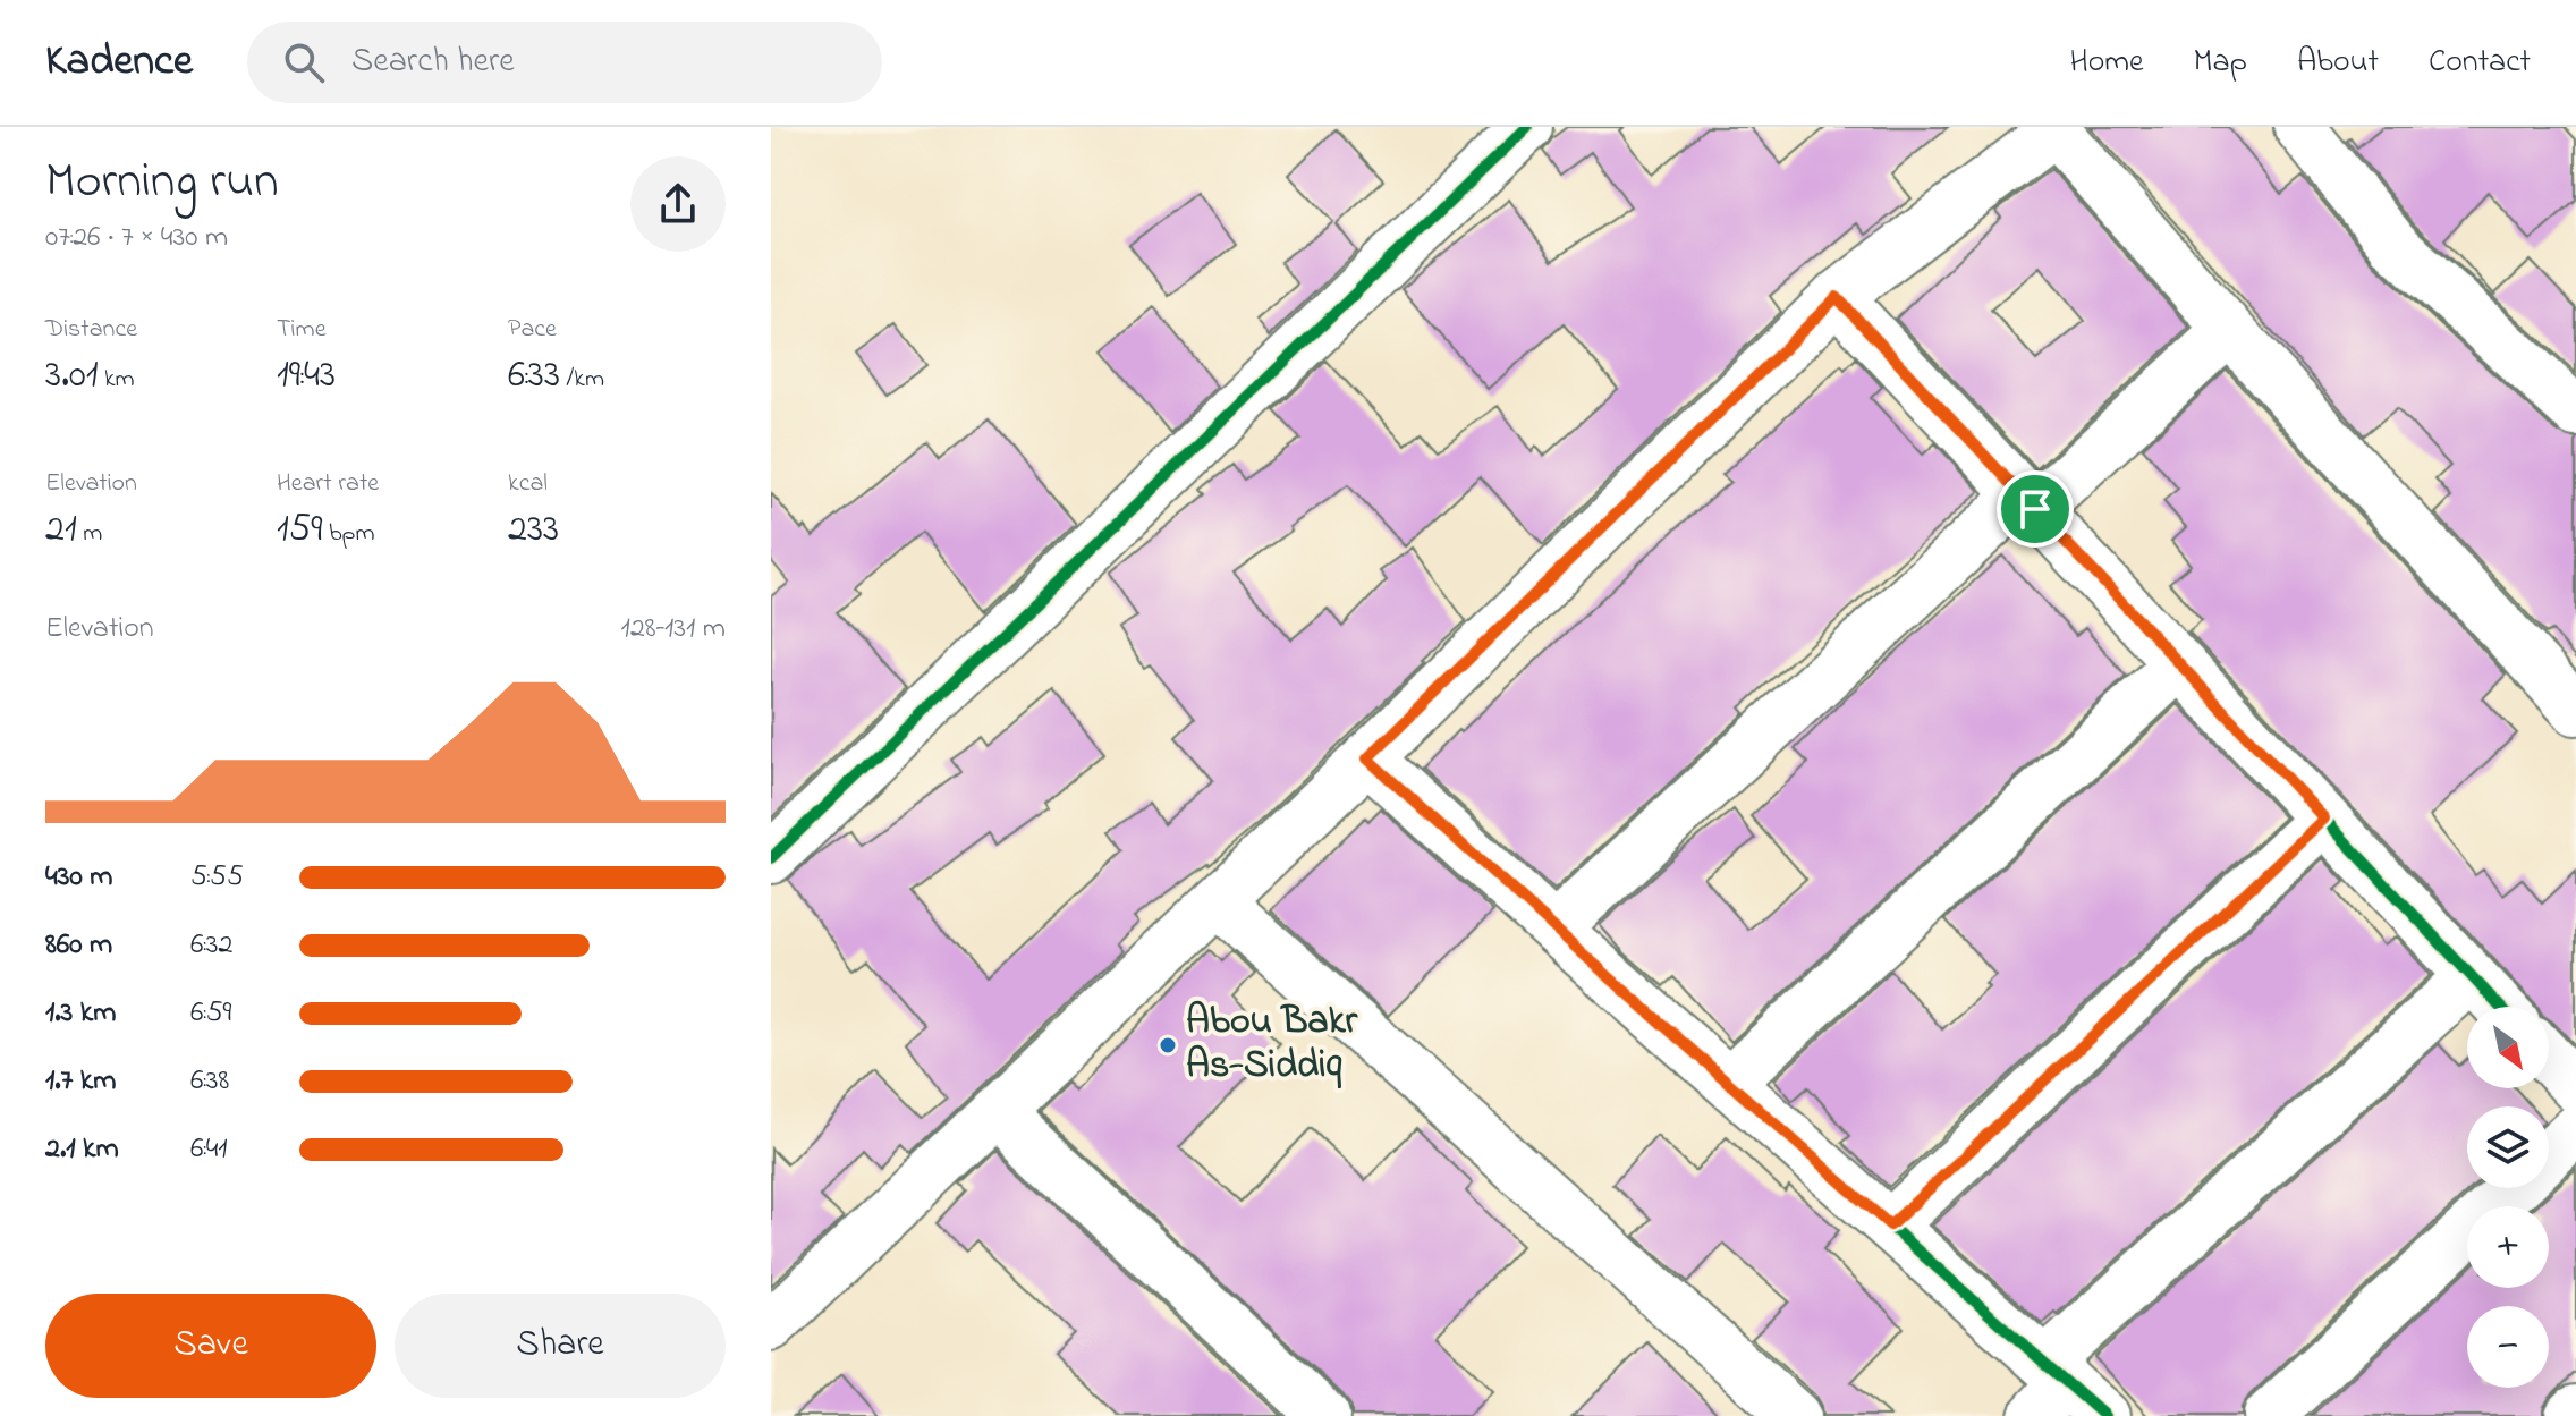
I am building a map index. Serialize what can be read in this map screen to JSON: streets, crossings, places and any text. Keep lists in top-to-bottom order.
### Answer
{
  "places": ["Abou Bakr As-Siddiq"],
  "north": "bottom right",
  "page": {
    "header": "Kadence",
    "search": "Search here",
    "nav": [
      "Home",
      "Map",
      "About",
      "Contact"
    ],
    "heading": ["Morning run", "07:26 · 7 × 430 m"],
    "stats": [
      ["Distance", "3.01 km"],
      ["Time", "19:43"],
      ["Pace", "6:33 /km"],
      ["Elevation", "21 m"],
      ["Heart rate", "159 bpm"],
      ["kcal", "233"]
    ],
    "chart": ["Elevation", "128–131 m"],
    "list": [
      {
        "name": "430 m",
        "note": "5:55"
      },
      {
        "name": "860 m",
        "note": "6:32"
      },
      {
        "name": "1.3 km",
        "note": "6:59"
      },
      {
        "name": "1.7 km",
        "note": "6:38"
      },
      {
        "name": "2.1 km",
        "note": "6:41"
      }
    ],
    "map_buttons": ["+", "−"],
    "buttons": ["Save", "Share"]
  }
}
